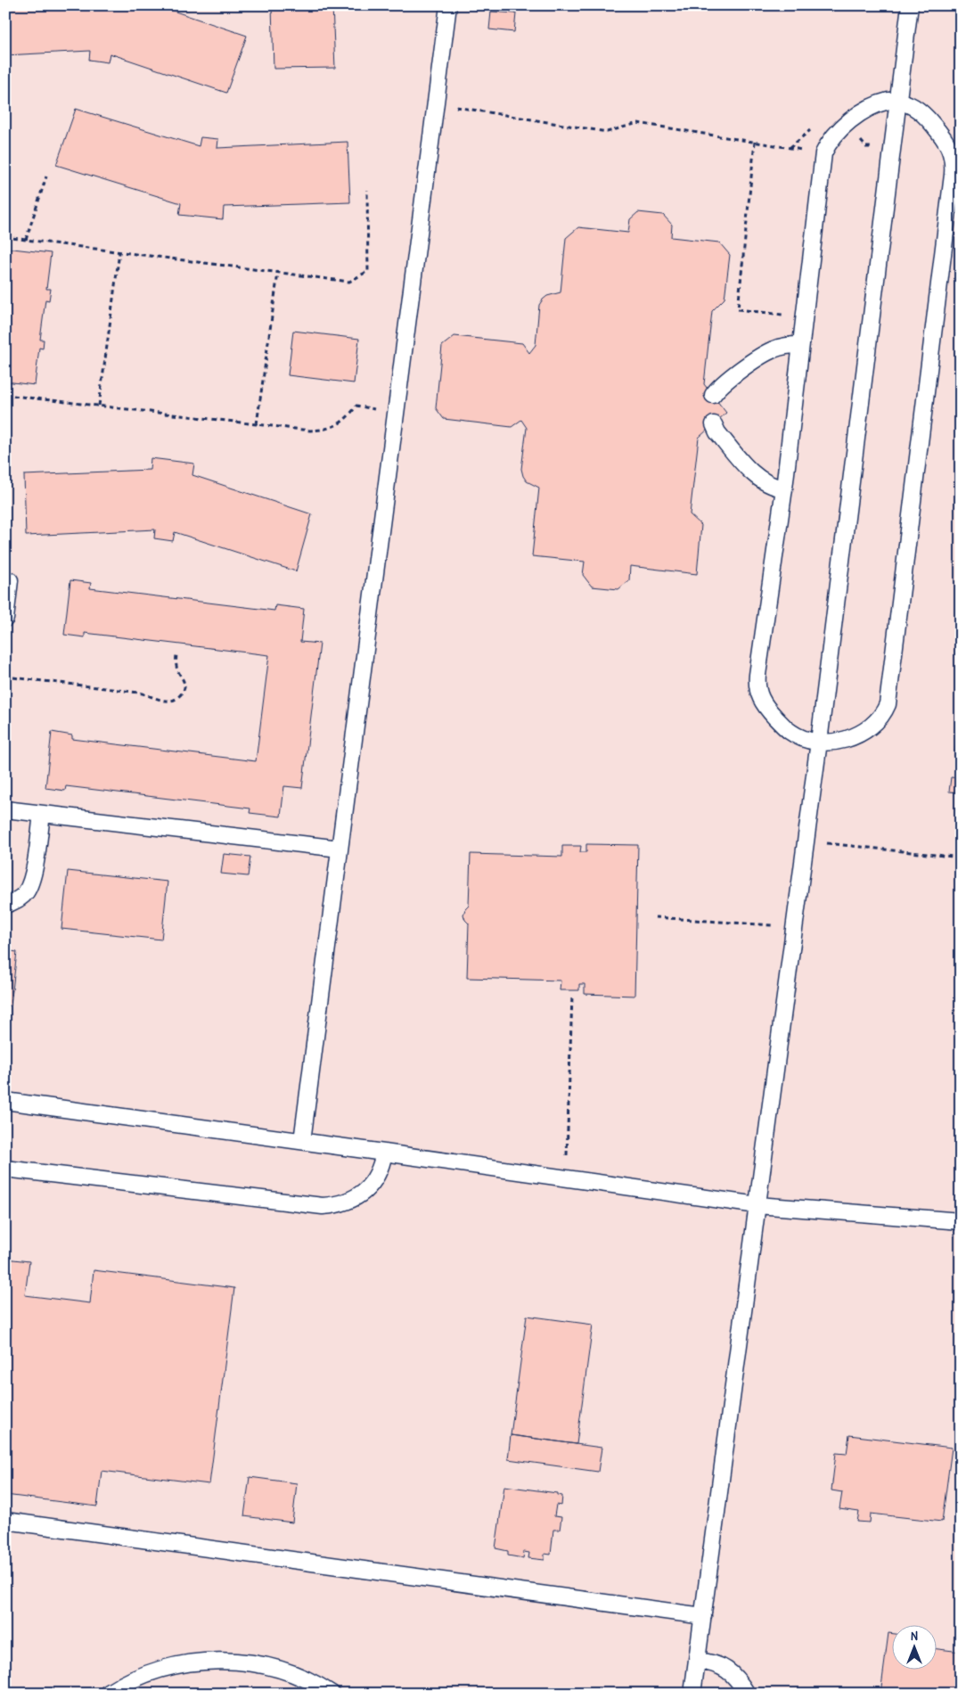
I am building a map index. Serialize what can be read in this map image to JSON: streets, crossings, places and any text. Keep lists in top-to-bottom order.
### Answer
{
  "north": "top"
}
